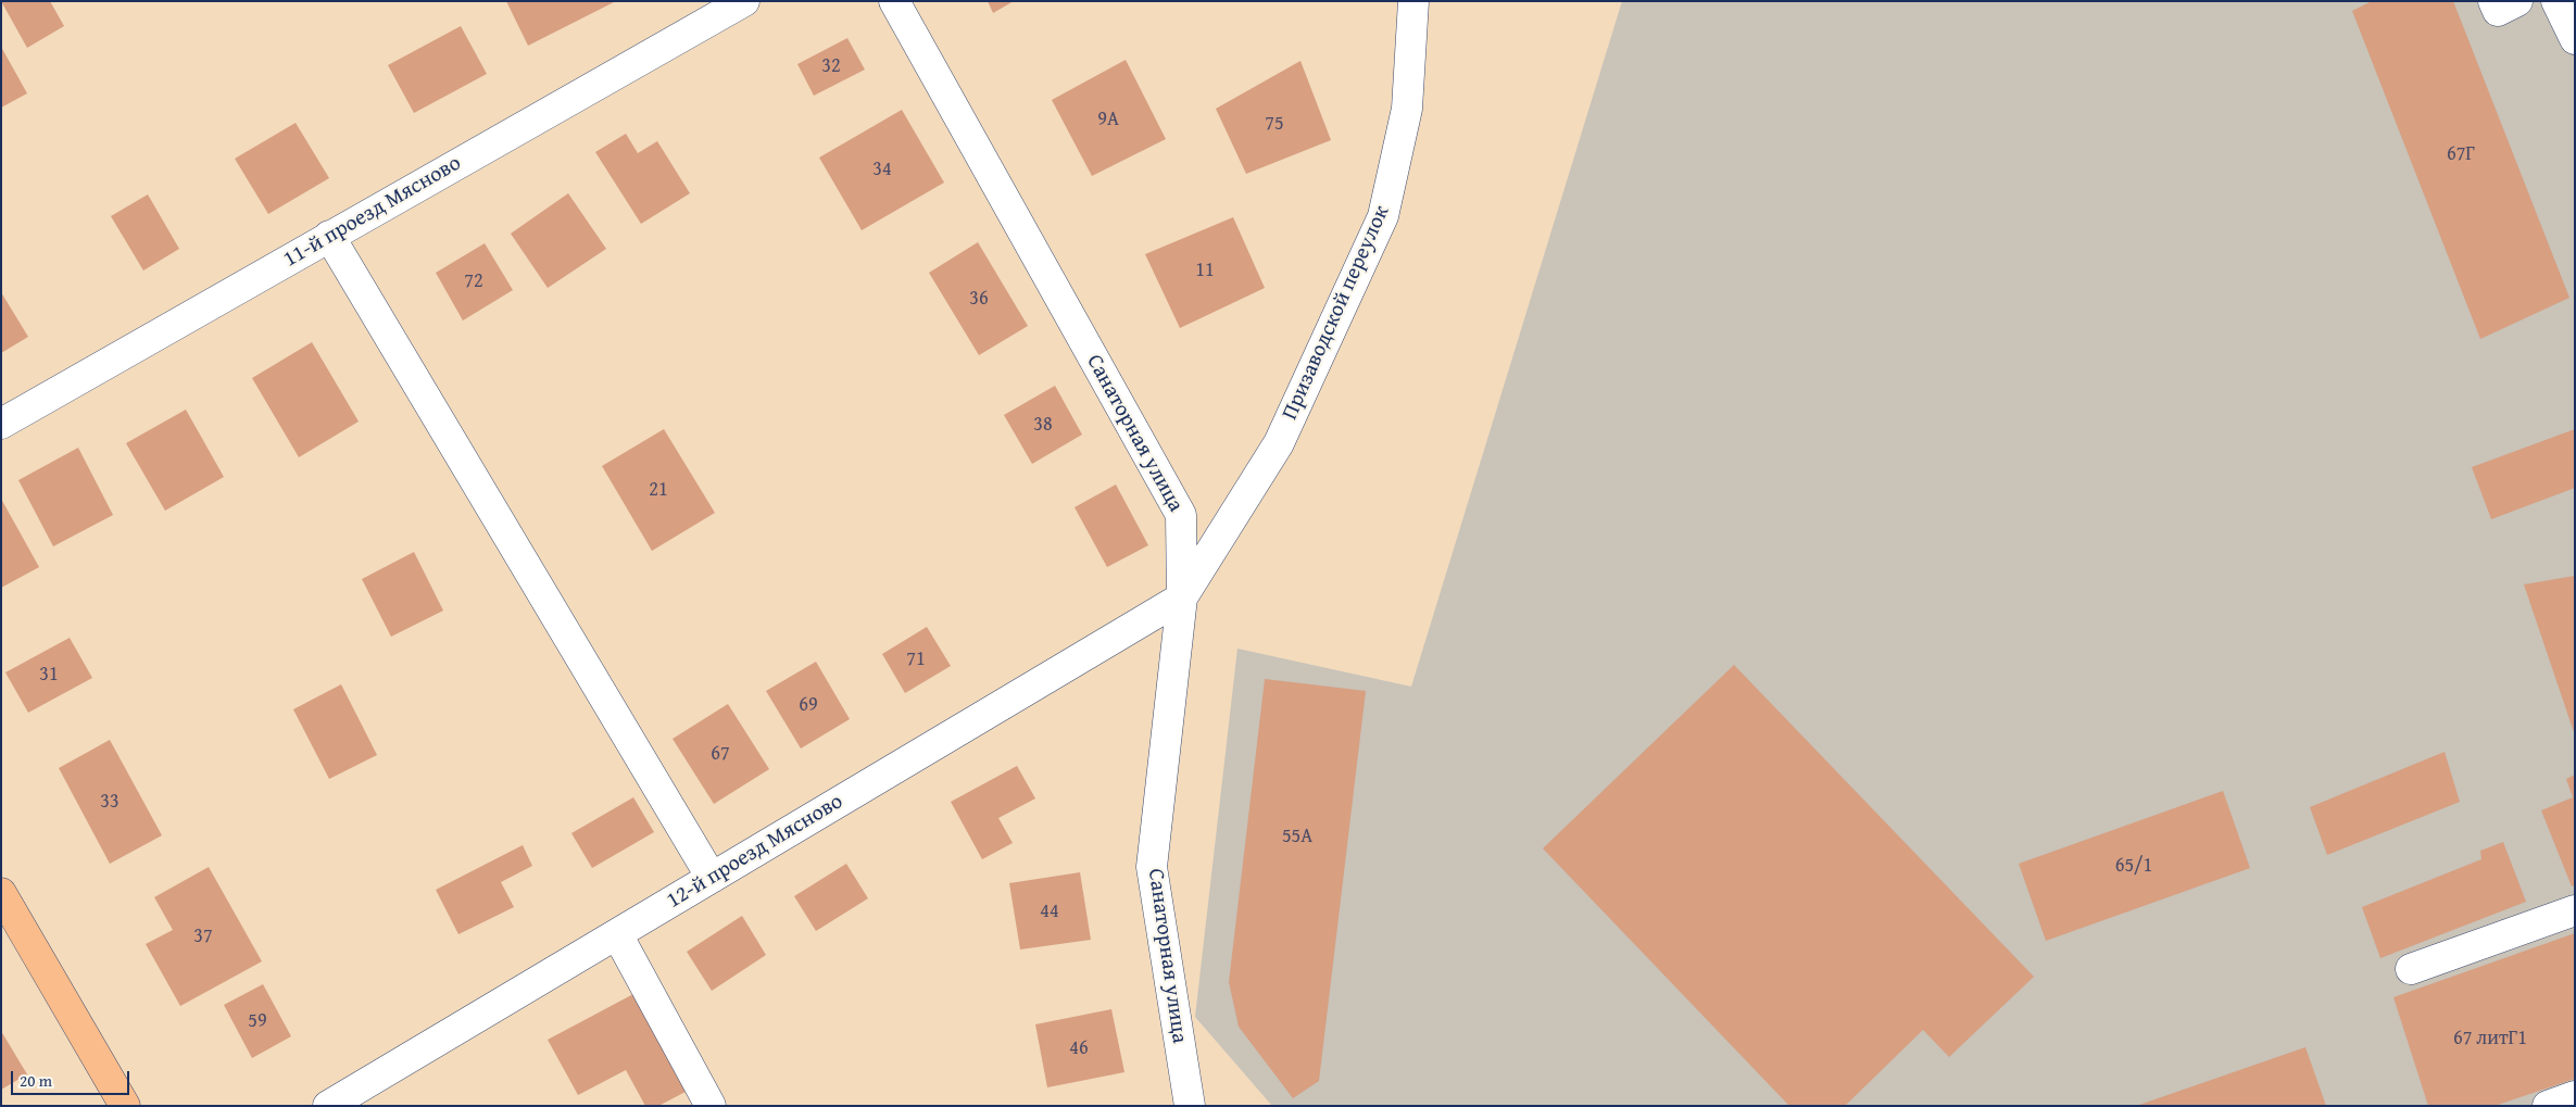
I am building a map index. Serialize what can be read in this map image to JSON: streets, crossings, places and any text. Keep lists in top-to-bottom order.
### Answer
{
  "streets": {
    "street": [
      "11-й проезд Мясново",
      "Призаводской переулок",
      "Санаторная улица",
      "12-й проезд Мясново"
    ]
  },
  "crossings": [
    ["Призаводской переулок", "Санаторная улица"],
    ["Призаводской переулок", "12-й проезд Мясново"],
    ["Санаторная улица", "12-й проезд Мясново"]
  ],
  "house_numbers": [
    "32",
    "9А",
    "75",
    "67Г",
    "34",
    "11",
    "72",
    "36",
    "38",
    "21",
    "71",
    "31",
    "69",
    "67",
    "33",
    "55А",
    "65/1",
    "44",
    "37",
    "59",
    "67 литГ1",
    "46"
  ],
  "scale_bar": "20 m"
}
